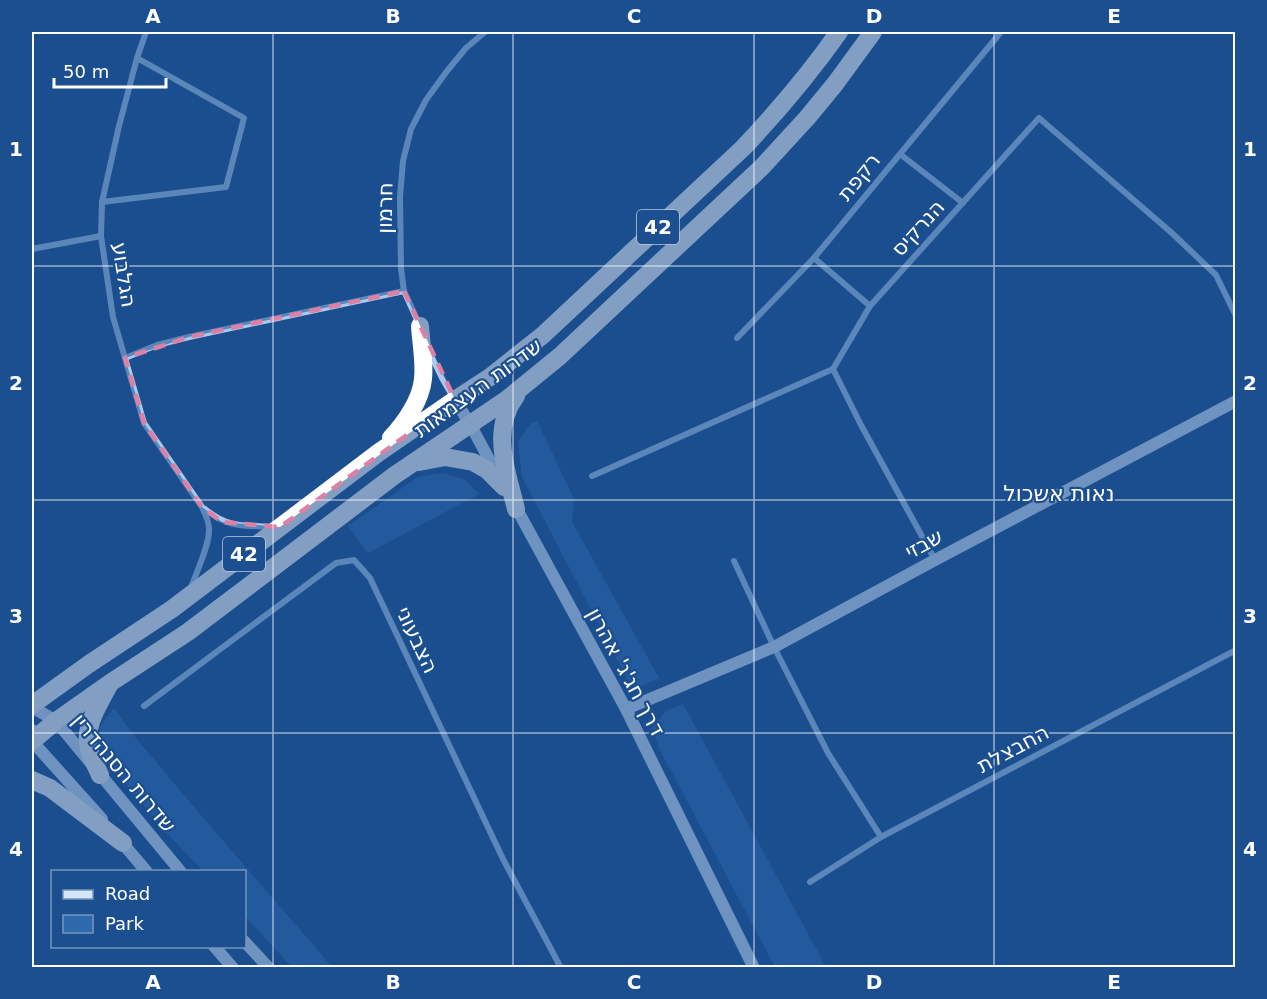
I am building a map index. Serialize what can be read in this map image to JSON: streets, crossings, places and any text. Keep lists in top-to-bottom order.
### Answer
{
  "streets": {
    "highway": ["42", "שדרות העצמאות"],
    "street": [
      "רקפת",
      "חרמון",
      "הנרקיס",
      "הגלבוע",
      "שבזי",
      "הצבעוני",
      "דרך חג'ג' אהרון",
      "החבצלת",
      "שדרות הסנהדרין"
    ]
  },
  "crossings": [
    ["חרמון", "שדרות העצמאות"],
    ["חרמון", "דרך חג'ג' אהרון"],
    ["42", "שדרות העצמאות"],
    ["42", "שדרות הסנהדרין"],
    ["הגלבוע", "שדרות העצמאות"],
    ["שדרות העצמאות", "דרך חג'ג' אהרון"],
    ["שדרות העצמאות", "שדרות הסנהדרין"],
    ["שבזי", "דרך חג'ג' אהרון"]
  ],
  "districts": ["נאות אשכול"],
  "legend": ["Road", "Park"],
  "scale_bar": "50 m",
  "grid": {
    "columns": [
      "A",
      "B",
      "C",
      "D",
      "E"
    ],
    "rows": [
      "1",
      "2",
      "3",
      "4"
    ]
  }
}
